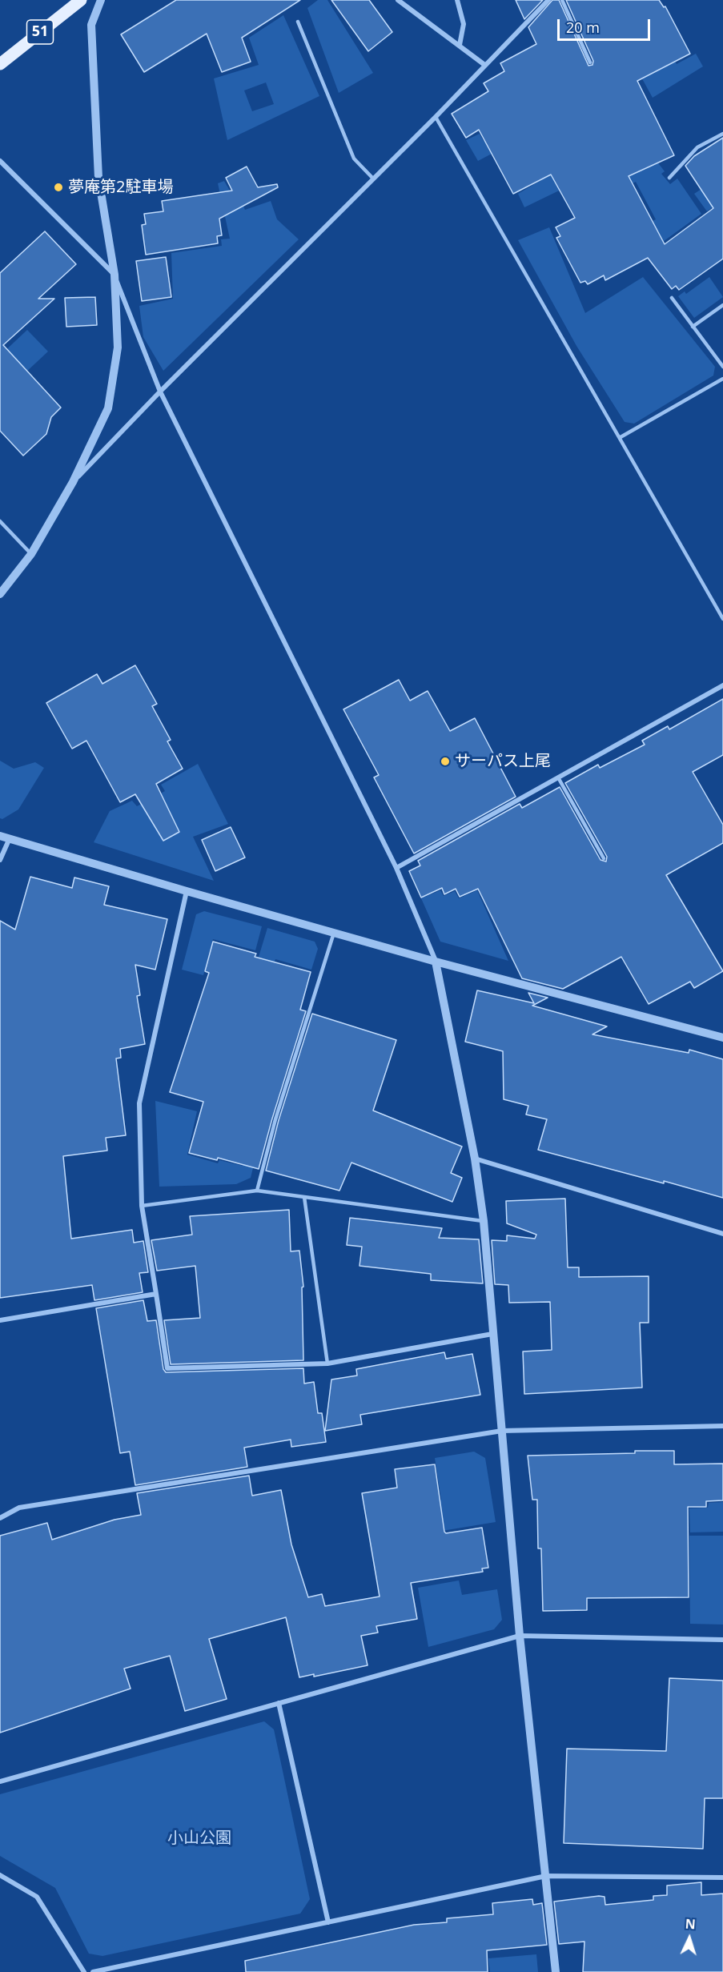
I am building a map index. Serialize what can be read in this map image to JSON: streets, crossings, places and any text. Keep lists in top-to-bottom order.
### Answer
{
  "streets": {
    "main road": ["51"]
  },
  "parks": ["小山公園"],
  "places": ["夢庵第2駐車場", "サーパス上尾"],
  "scale_bar": "20 m",
  "north": "top"
}
